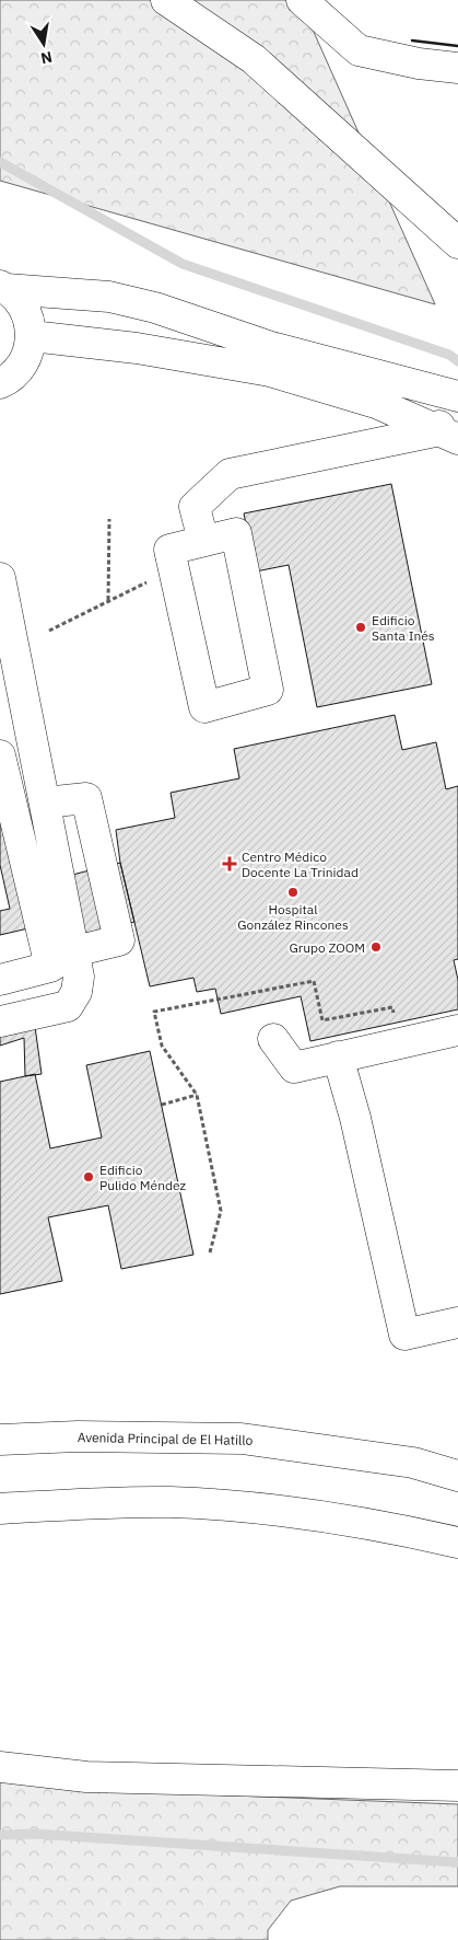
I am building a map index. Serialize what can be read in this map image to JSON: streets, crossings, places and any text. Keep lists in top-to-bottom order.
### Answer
{
  "streets": {
    "street": ["Avenida Principal de El Hatillo"]
  },
  "places": {
    "other": [
      "Edificio Santa Inés",
      "Hospital González Rincones",
      "Grupo ZOOM",
      "Edificio Pulido Méndez"
    ],
    "health": ["Centro Médico Docente La Trinidad"]
  },
  "north": "bottom"
}
